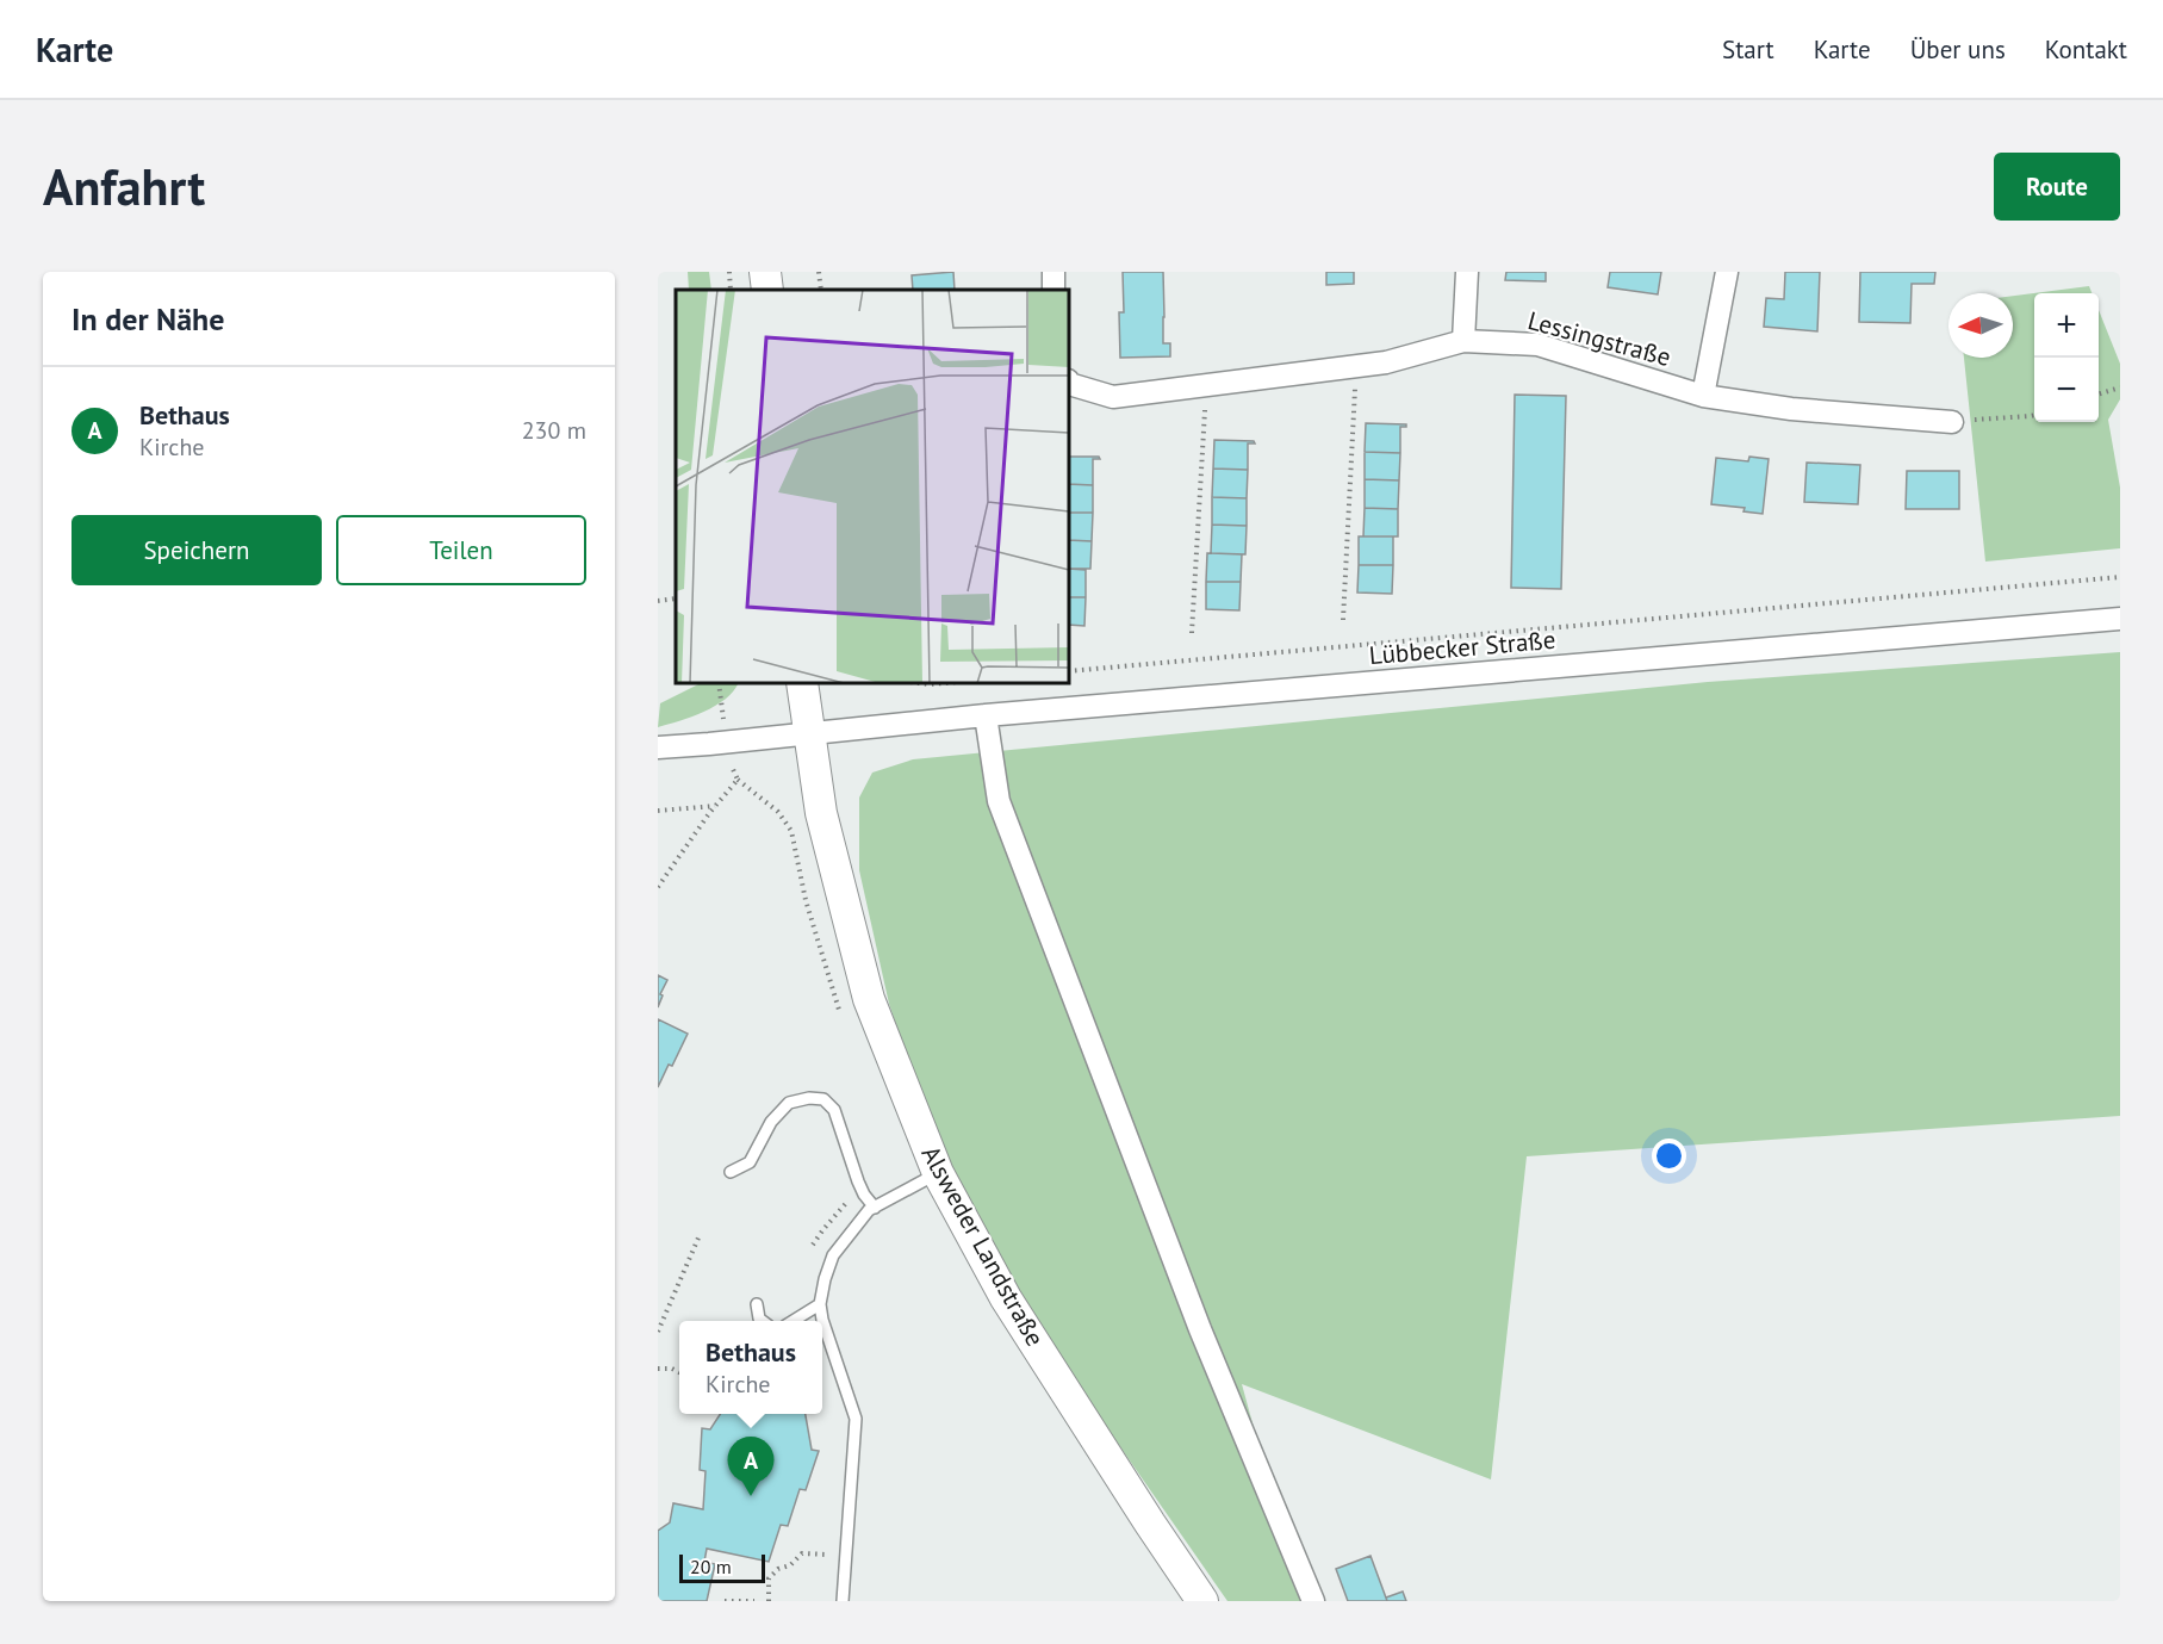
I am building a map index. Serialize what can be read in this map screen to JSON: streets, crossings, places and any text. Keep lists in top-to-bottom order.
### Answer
{
  "streets": {
    "main road": ["Alsweder Landstraße"],
    "street": ["Lessingstraße", "Lübbecker Straße"]
  },
  "crossings": [
    ["Lübbecker Straße", "Alsweder Landstraße"]
  ],
  "scale_bar": "20 m",
  "north": "left",
  "page": {
    "header": "Karte",
    "nav": [
      "Start",
      "Karte",
      "Über uns",
      "Kontakt"
    ],
    "buttons": [
      "Route",
      ["Speichern", "Teilen"]
    ],
    "title": "Anfahrt",
    "heading": "In der Nähe",
    "map_buttons": ["+", "−"],
    "list": [
      {
        "mark": "A",
        "name": "Bethaus",
        "note": "Kirche",
        "value": "230 m"
      }
    ],
    "popup": ["Bethaus", "Kirche"],
    "pins": "A",
    "scale": "20 m"
  }
}
